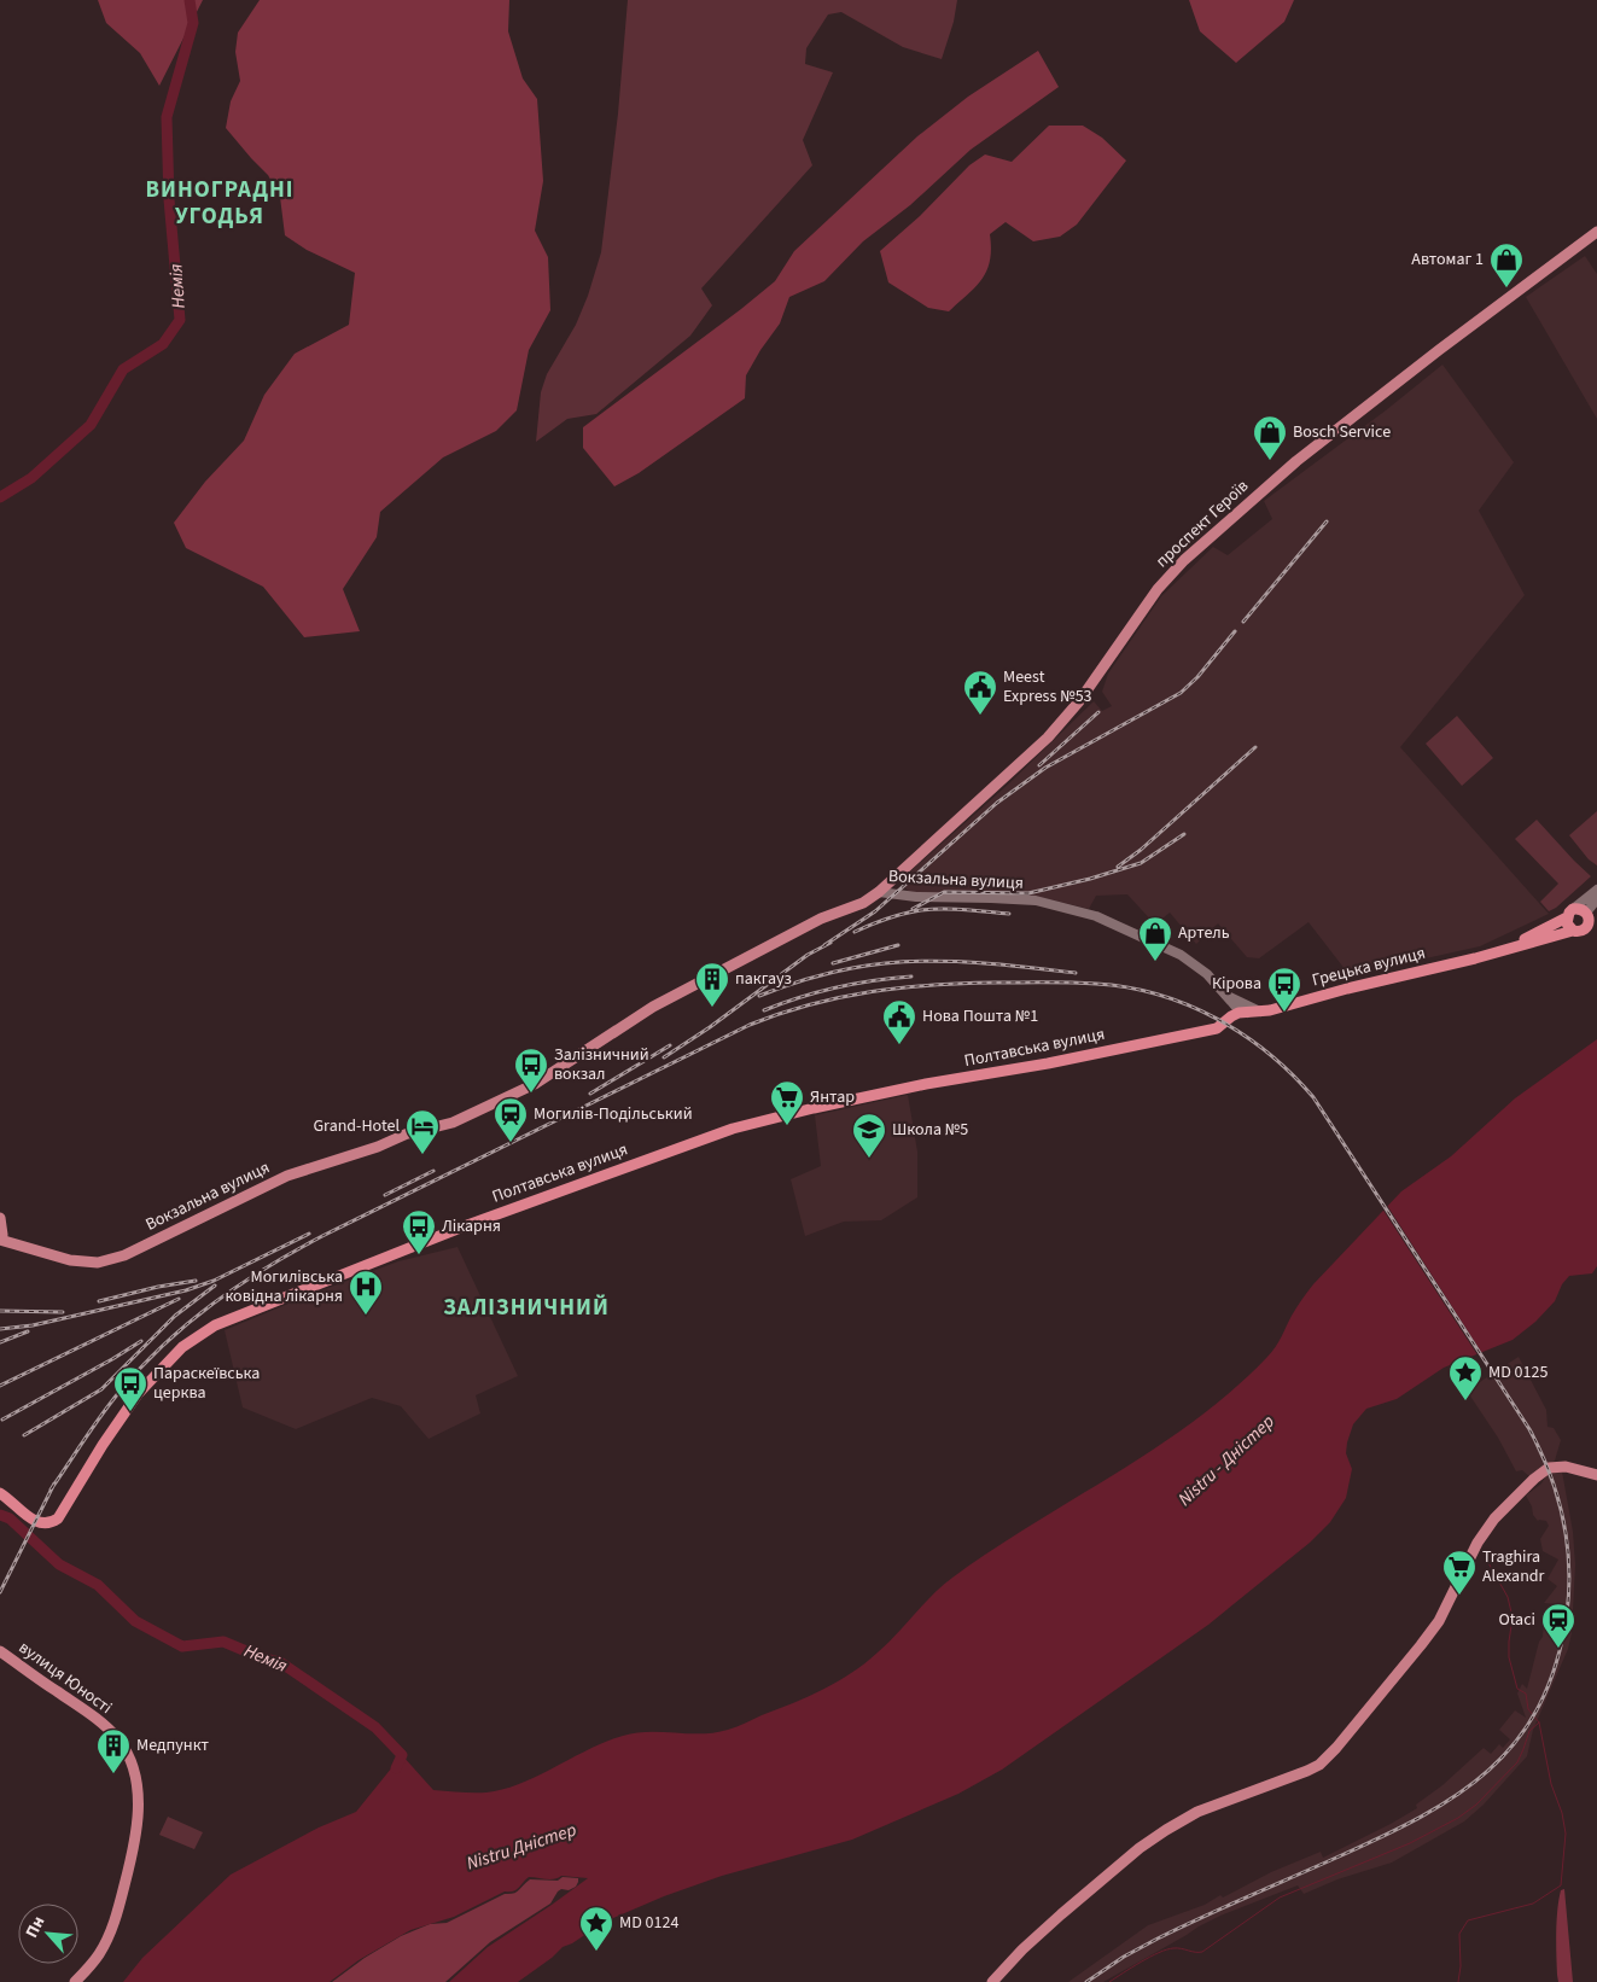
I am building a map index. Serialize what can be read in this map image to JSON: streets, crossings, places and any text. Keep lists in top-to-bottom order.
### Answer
{
  "streets": {
    "highway": ["Грецька вулиця", "Полтавська вулиця"],
    "main road": ["проспект Героїв", "Вокзальна вулиця", "вулиця Юності"]
  },
  "crossings": [
    ["проспект Героїв", "Вокзальна вулиця"],
    ["Вокзальна вулиця", "Грецька вулиця"],
    ["Вокзальна вулиця", "Полтавська вулиця"],
    ["Грецька вулиця", "Полтавська вулиця"]
  ],
  "districts": ["ВИНОГРАДНІ УГОДЬЯ", "ЗАЛІЗНИЧНИЙ"],
  "water": ["Немія", "Nistru - Дністер", "Nistru Дністер"],
  "places": {
    "shop": ["Автомаг 1", "Bosch Service", "Артель"],
    "public building": ["Meest Express №53", "Нова Пошта №1"],
    "building": ["пакгауз", "Медпункт"],
    "bus stop": [
      "Кірова",
      "Залізничний вокзал",
      "Лікарня",
      "Параскеївська церква"
    ],
    "supermarket": ["Янтар", "Traghira Alexandr"],
    "station": ["Могилів-Подільський", "Otaci"],
    "hotel": ["Grand-Hotel"],
    "school or university": ["Школа №5"],
    "hospital": ["Могилівська ковідна лікарня"],
    "place": ["MD 0125", "MD 0124"]
  },
  "north": "top left"
}
